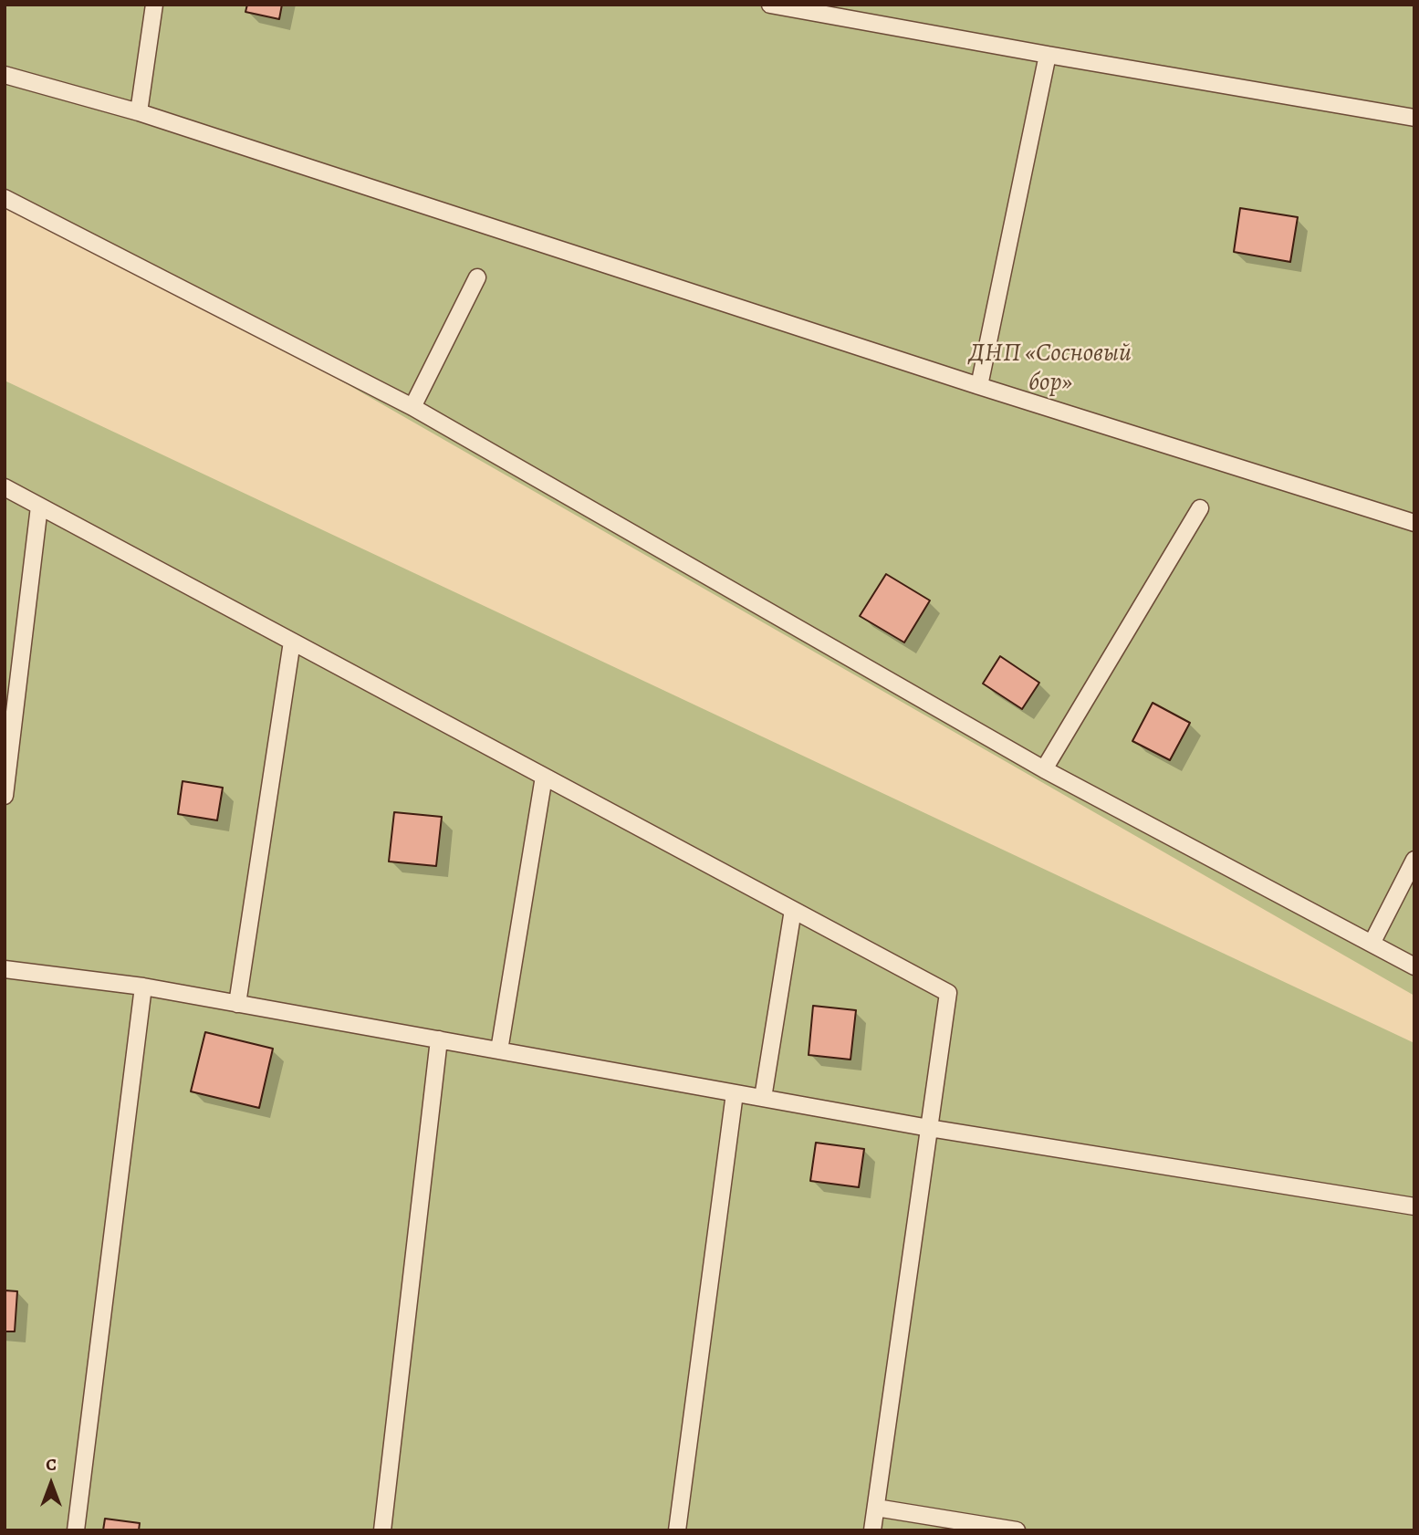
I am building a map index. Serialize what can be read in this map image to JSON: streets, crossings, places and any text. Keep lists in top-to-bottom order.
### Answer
{
  "parks": ["ДНП «Сосновый бор»"],
  "north": "top"
}
